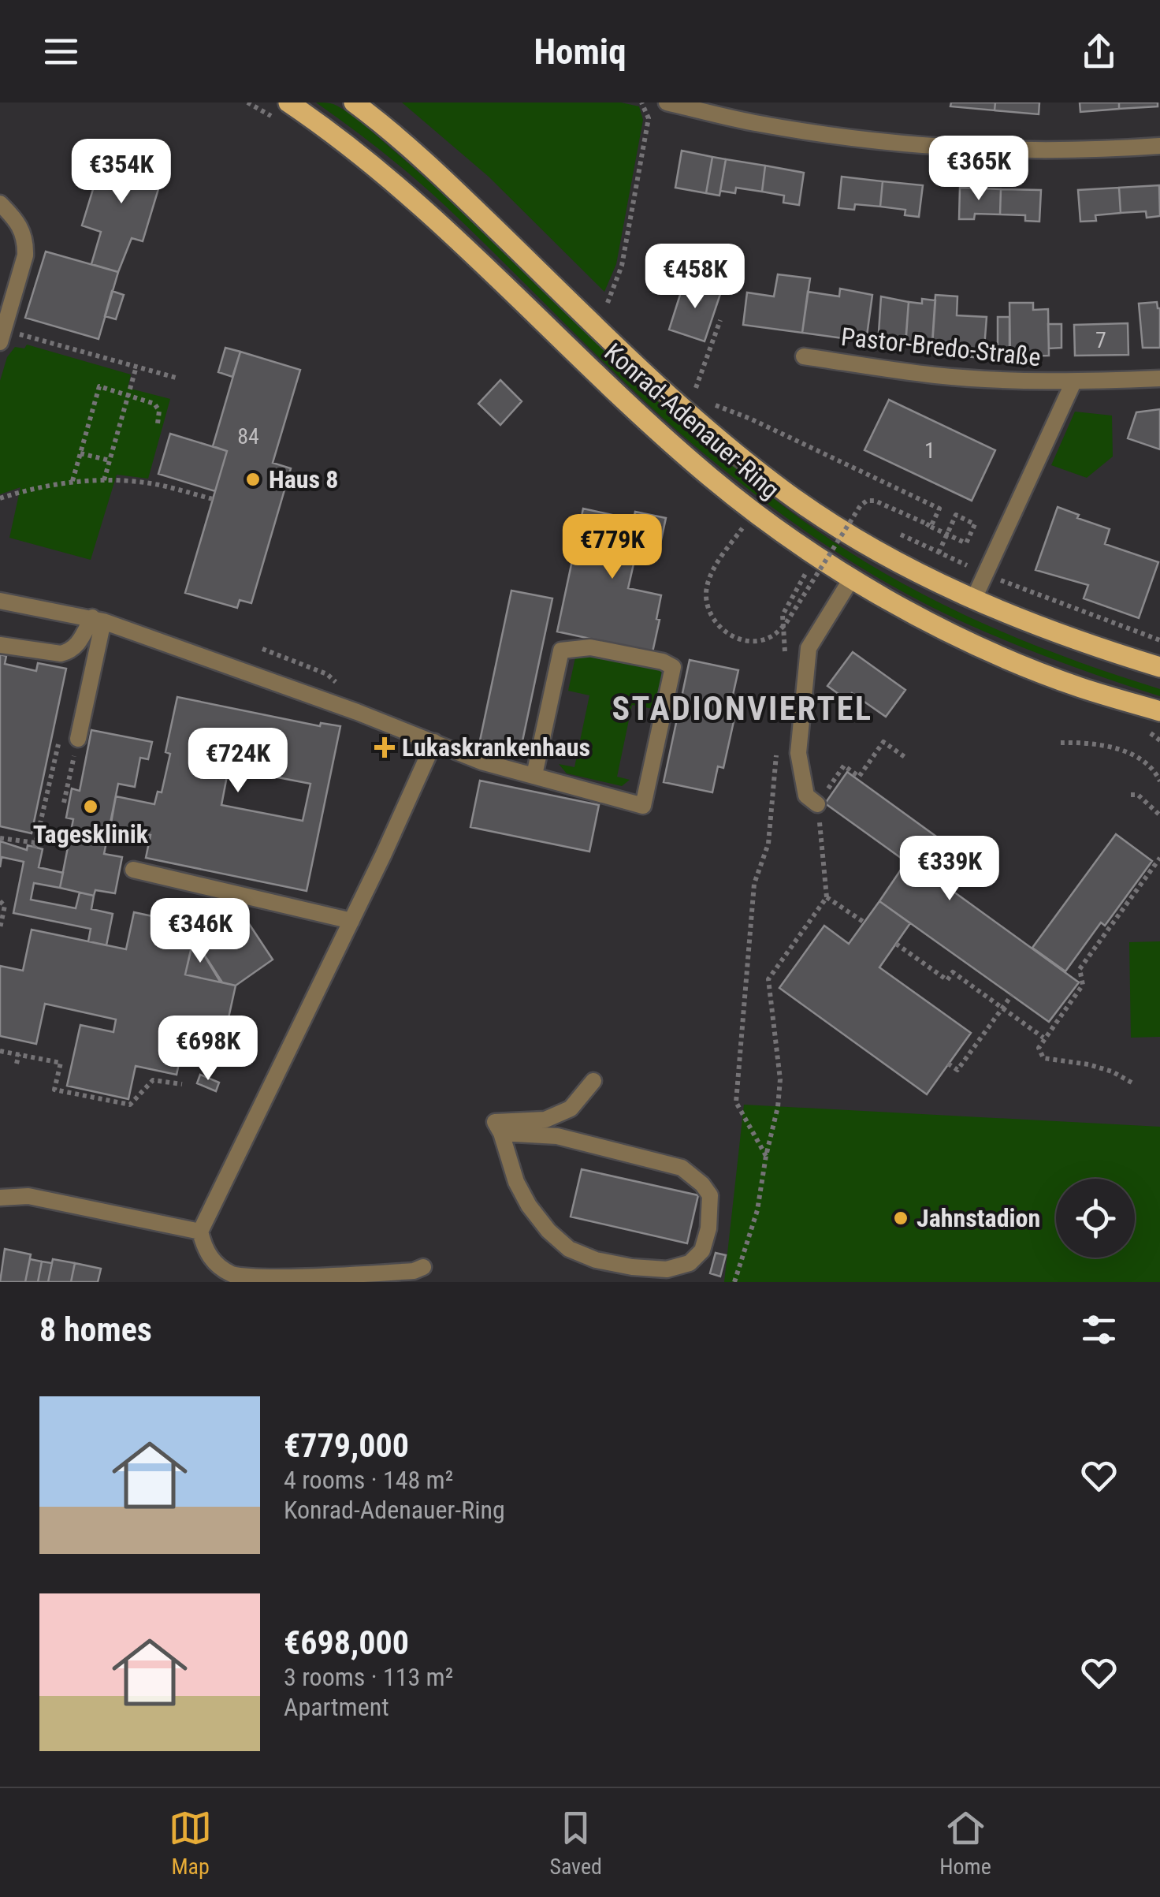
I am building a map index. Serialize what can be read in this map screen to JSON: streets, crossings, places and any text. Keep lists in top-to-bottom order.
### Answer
{
  "streets": {
    "main road": ["Konrad-Adenauer-Ring"],
    "street": ["Pastor-Bredo-Straße"]
  },
  "crossings": [
    ["Pastor-Bredo-Straße", "Konrad-Adenauer-Ring"]
  ],
  "districts": ["STADIONVIERTEL"],
  "places": {
    "other": ["Haus 8", "Tagesklinik", "Jahnstadion"],
    "health": ["Lukaskrankenhaus"]
  },
  "house_numbers": ["7", "84", "1"],
  "page": {
    "header": "Homiq",
    "price": [
      "€365K",
      "€354K",
      "€458K",
      "€779K",
      "€724K",
      "€339K",
      "€346K",
      "€698K"
    ],
    "heading": "8 homes",
    "list": [
      {
        "name": "€779,000",
        "note": "4 rooms · 148 m² · Konrad-Adenauer-Ring"
      },
      {
        "name": "€698,000",
        "note": "3 rooms · 113 m² · Apartment"
      }
    ],
    "tabs": ["Map", "Saved", "Home"]
  }
}
